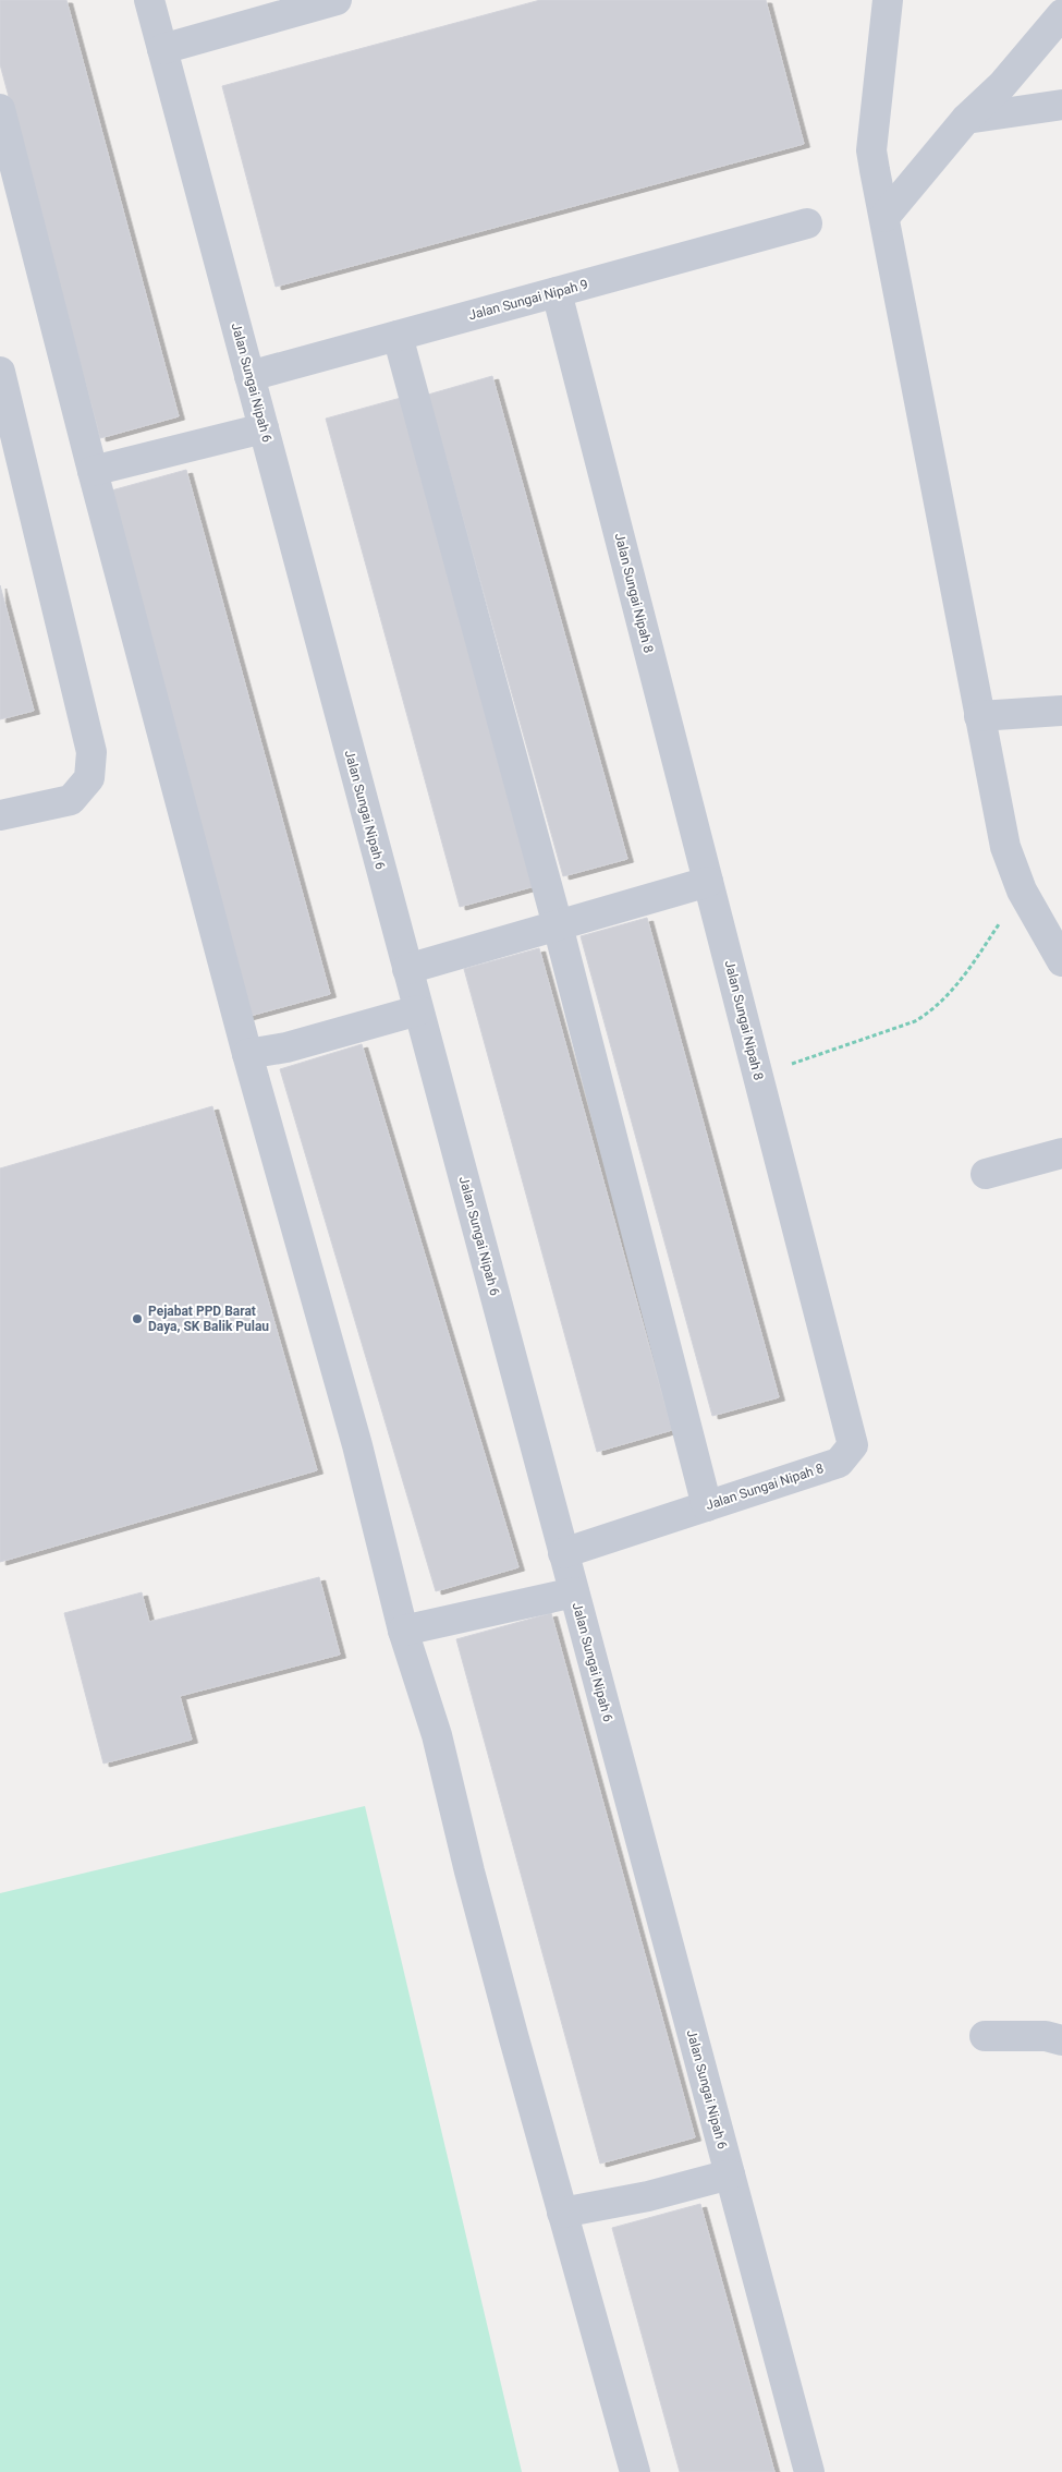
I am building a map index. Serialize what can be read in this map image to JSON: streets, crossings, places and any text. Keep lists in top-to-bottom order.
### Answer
{
  "streets": {
    "street": ["Jalan Sungai Nipah 9", "Jalan Sungai Nipah 6", "Jalan Sungai Nipah 8"]
  },
  "crossings": [
    ["Jalan Sungai Nipah 9", "Jalan Sungai Nipah 6"],
    ["Jalan Sungai Nipah 9", "Jalan Sungai Nipah 8"],
    ["Jalan Sungai Nipah 6", "Jalan Sungai Nipah 8"]
  ],
  "places": ["Pejabat PPD Barat Daya, SK Balik Pulau"]
}
